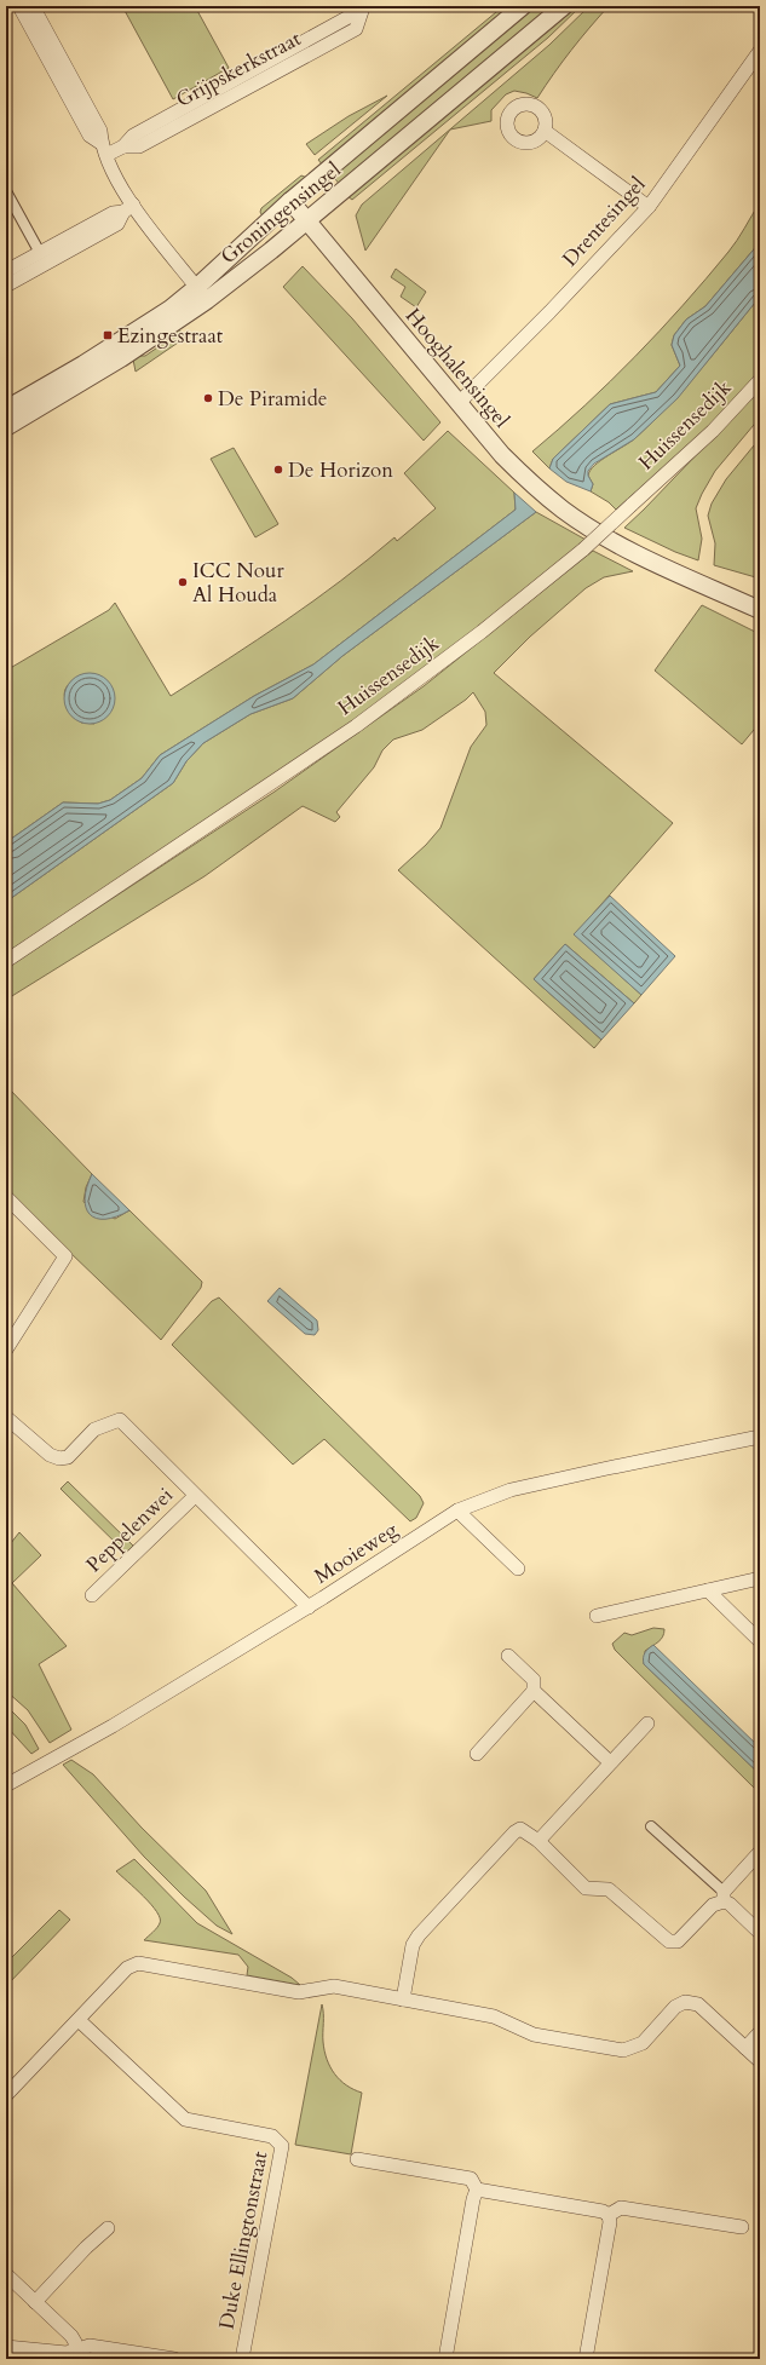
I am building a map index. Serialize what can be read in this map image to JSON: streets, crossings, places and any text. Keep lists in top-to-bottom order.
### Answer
{
  "streets": {
    "street": [
      "Grijpskerkstraat",
      "Groningensingel",
      "Drentesingel",
      "Hooghalensingel",
      "Huissensedijk",
      "Peppelenwei",
      "Mooieweg",
      "Duke Ellingtonstraat"
    ]
  },
  "crossings": [
    ["Groningensingel", "Hooghalensingel"],
    ["Drentesingel", "Hooghalensingel"],
    ["Peppelenwei", "Mooieweg"]
  ],
  "places": {
    "transit": ["Ezingestraat"],
    "other": ["De Piramide", "De Horizon", "ICC Nour Al Houda"]
  }
}
